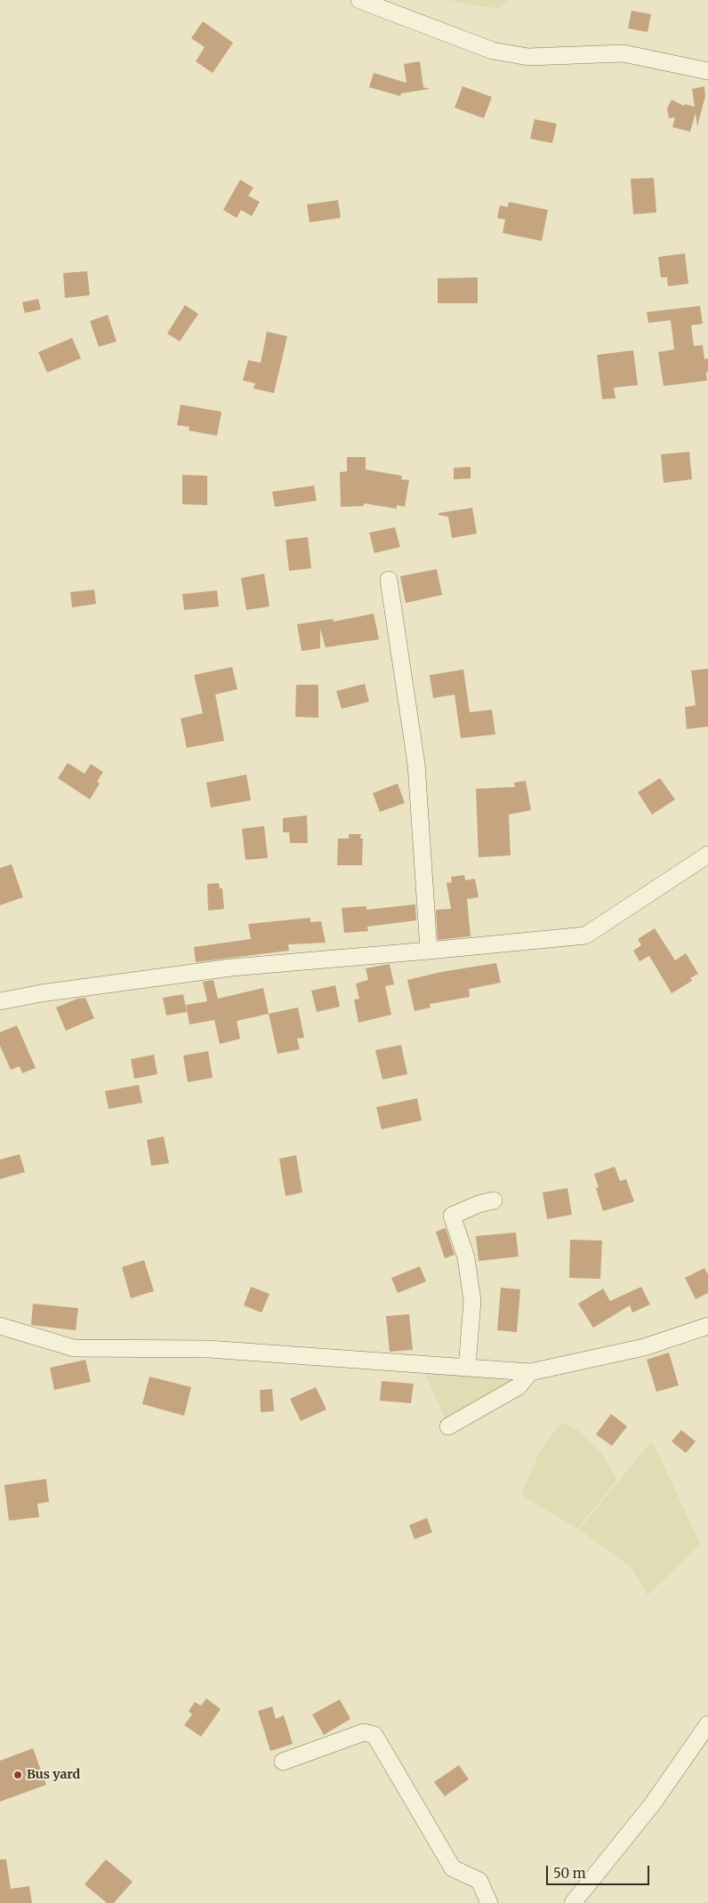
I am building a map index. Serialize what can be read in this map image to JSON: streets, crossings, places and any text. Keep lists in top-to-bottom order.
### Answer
{
  "places": ["Bus yard"],
  "scale_bar": "50 m"
}
